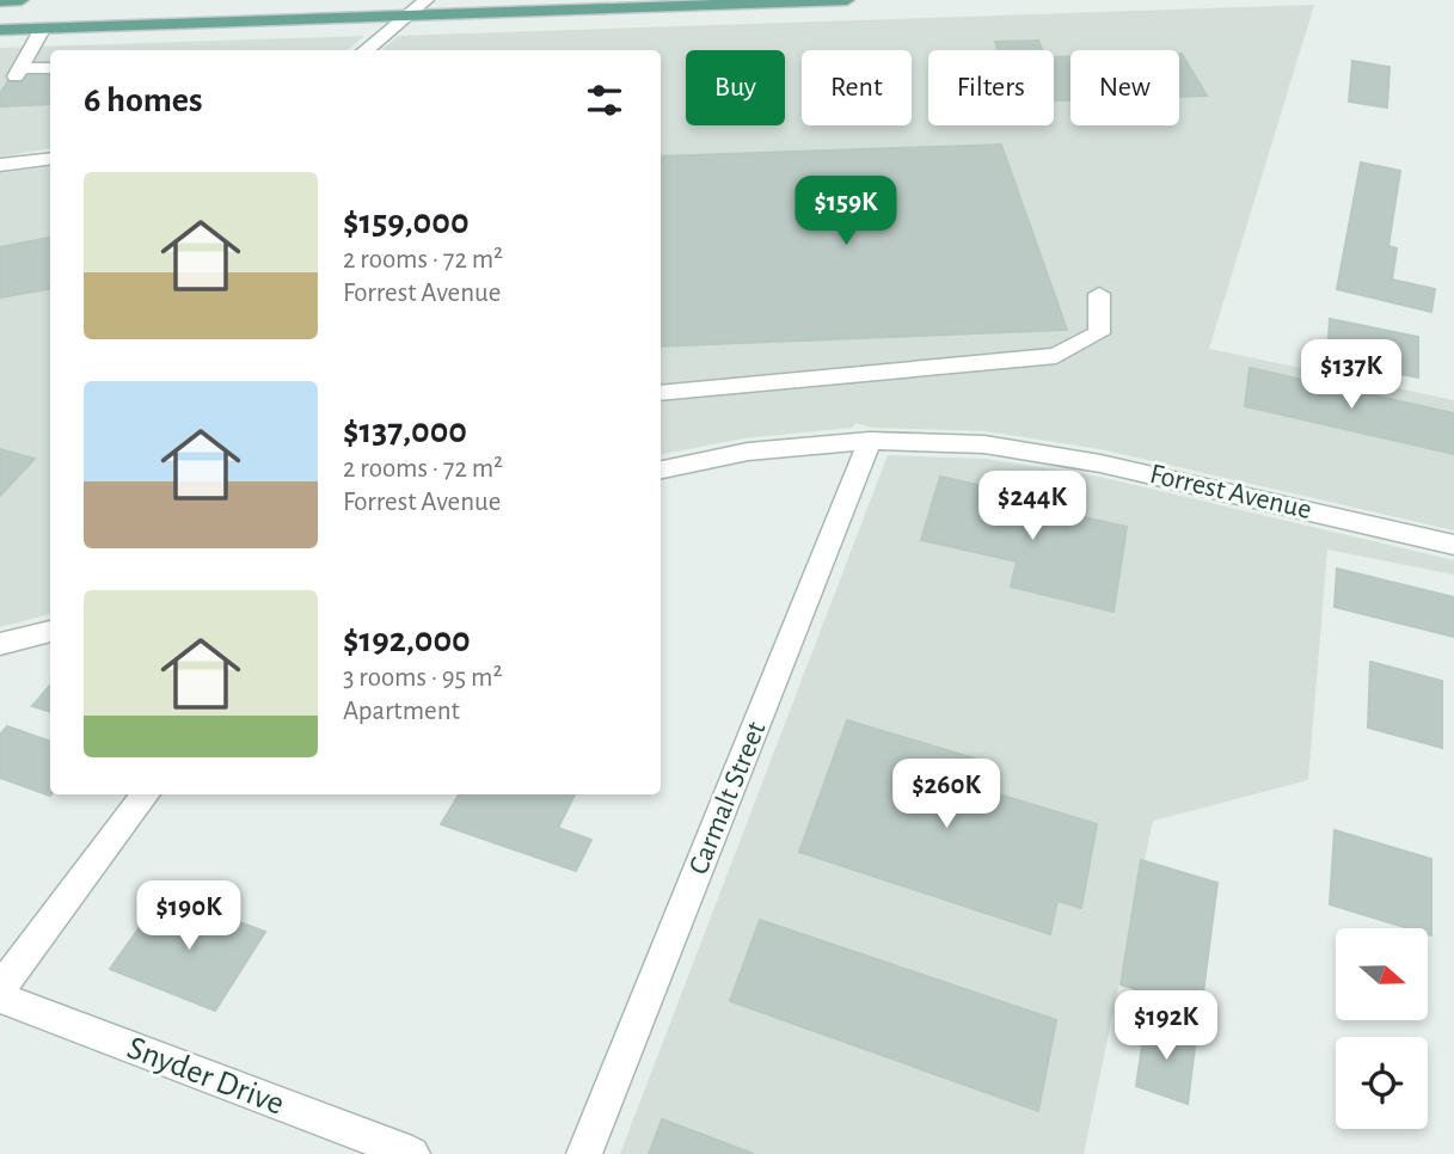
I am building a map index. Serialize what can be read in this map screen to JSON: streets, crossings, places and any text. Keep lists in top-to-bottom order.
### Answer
{
  "streets": {
    "street": ["Forrest Avenue", "Carmalt Street", "Snyder Drive"]
  },
  "crossings": [
    ["Forrest Avenue", "Carmalt Street"]
  ],
  "north": "right",
  "page": {
    "chip": [
      "Buy",
      "Rent",
      "Filters",
      "New"
    ],
    "heading": "6 homes",
    "list": [
      {
        "name": "$159,000",
        "note": "2 rooms · 72 m² · Forrest Avenue"
      },
      {
        "name": "$137,000",
        "note": "2 rooms · 72 m² · Forrest Avenue"
      },
      {
        "name": "$192,000",
        "note": "3 rooms · 95 m² · Apartment"
      }
    ],
    "price": [
      "$159K",
      "$137K",
      "$244K",
      "$260K",
      "$190K",
      "$192K"
    ]
  }
}
